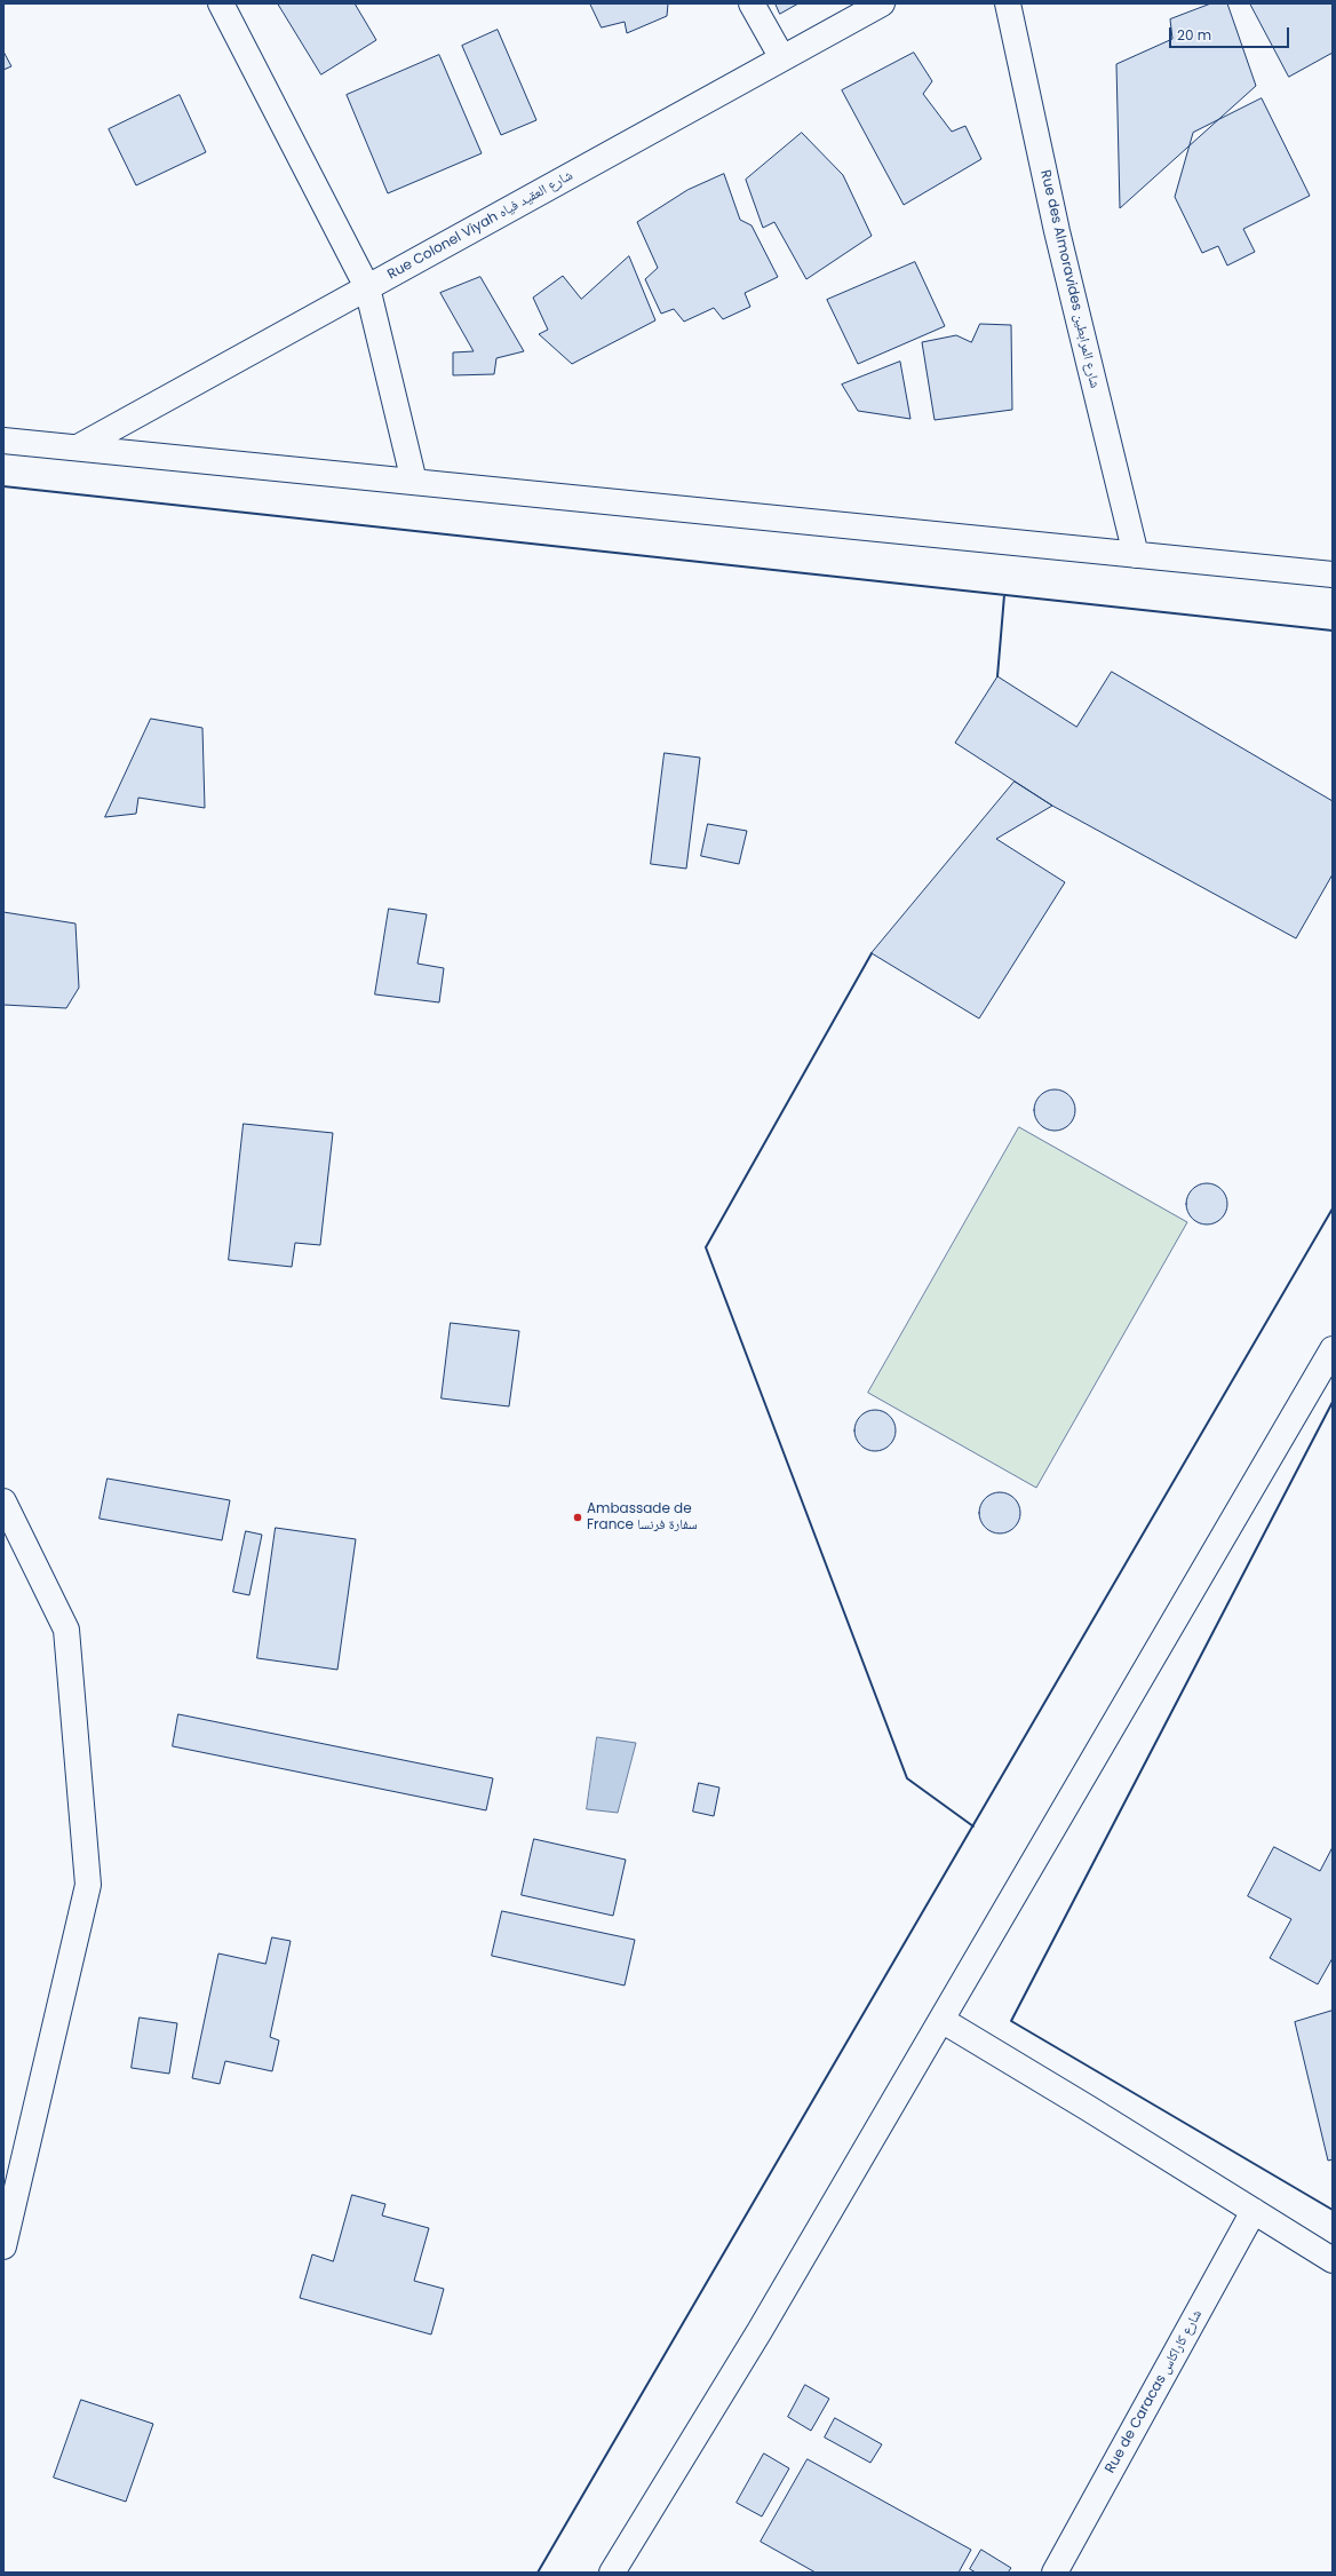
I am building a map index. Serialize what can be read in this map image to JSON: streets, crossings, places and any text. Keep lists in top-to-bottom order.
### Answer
{
  "streets": {
    "street": ["Rue Colonel Viyah شارع العقيد فياه", "Rue des Almoravides شارع المرابطين", "Rue de Caracas شارع كاراكاس"]
  },
  "places": ["Ambassade de France سفارة فرنسا"],
  "scale_bar": "20 m"
}
